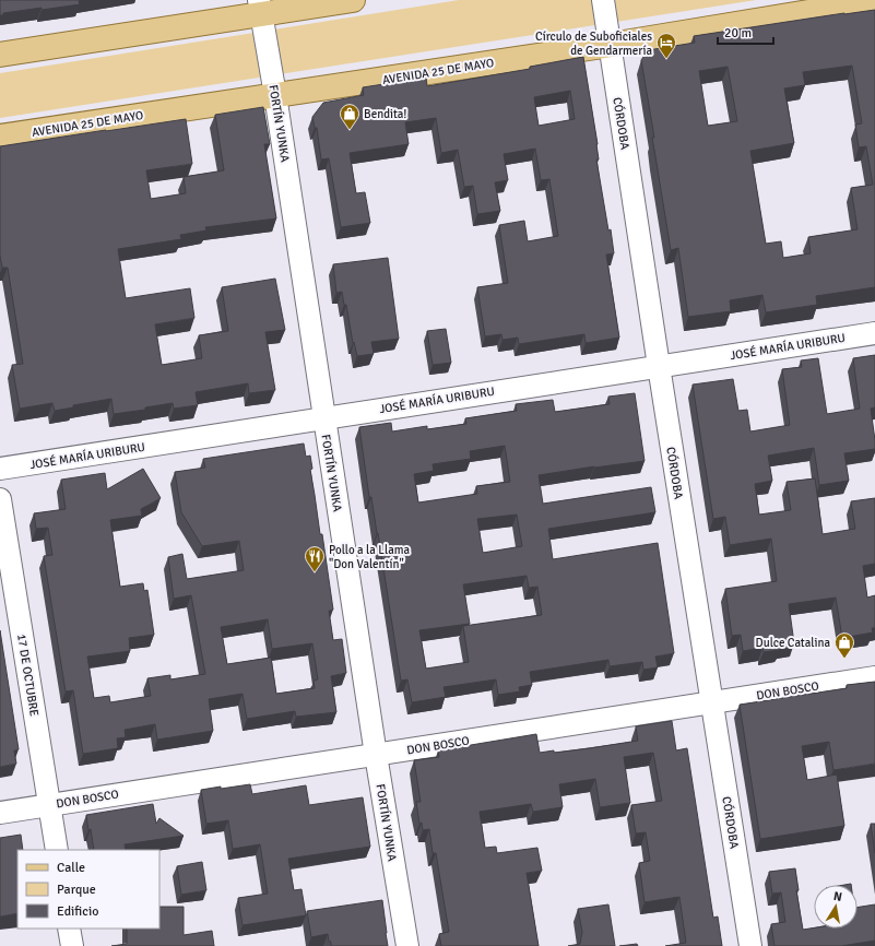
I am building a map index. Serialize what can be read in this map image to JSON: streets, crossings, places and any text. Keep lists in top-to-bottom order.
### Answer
{
  "streets": {
    "main road": ["AVENIDA 25 DE MAYO"],
    "street": [
      "FORTÍN YUNKA",
      "CÓRDOBA",
      "JOSÉ MARÍA URIBURU",
      "17 DE OCTUBRE",
      "DON BOSCO"
    ]
  },
  "crossings": [
    ["AVENIDA 25 DE MAYO", "FORTÍN YUNKA"],
    ["AVENIDA 25 DE MAYO", "CÓRDOBA"],
    ["FORTÍN YUNKA", "JOSÉ MARÍA URIBURU"],
    ["FORTÍN YUNKA", "DON BOSCO"],
    ["CÓRDOBA", "JOSÉ MARÍA URIBURU"],
    ["CÓRDOBA", "DON BOSCO"],
    ["17 DE OCTUBRE", "DON BOSCO"]
  ],
  "places": {
    "hotel": ["Círculo de Suboficiales de Gendarmería"],
    "shop": ["Bendita!", "Dulce Catalina"],
    "restaurant": ["Pollo a la Llama \"Don Valentín\""]
  },
  "legend": ["Calle", "Parque", "Edificio"],
  "scale_bar": "20 m",
  "north": "top"
}
